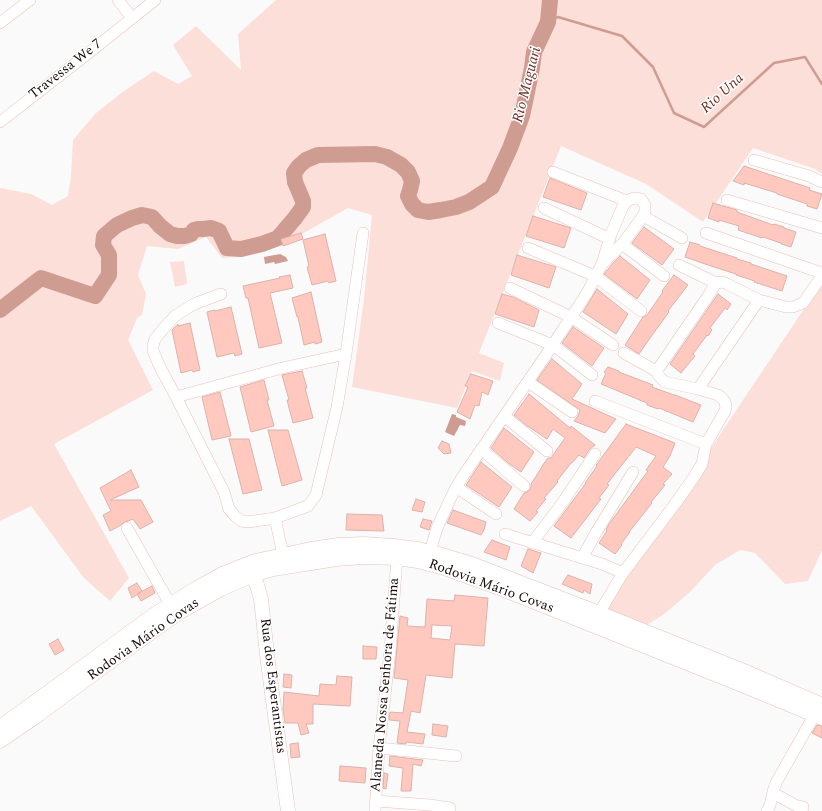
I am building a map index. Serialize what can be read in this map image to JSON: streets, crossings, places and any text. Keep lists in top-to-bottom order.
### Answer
{
  "streets": {
    "main road": ["Rodovia Mário Covas", "Rua dos Esperantistas"],
    "street": ["Travessa We 7", "Alameda Nossa Senhora de Fátima"]
  },
  "crossings": [
    ["Rodovia Mário Covas", "Alameda Nossa Senhora de Fátima"],
    ["Rodovia Mário Covas", "Rua dos Esperantistas"]
  ],
  "water": ["Rio Maguari", "Rio Una"]
}
